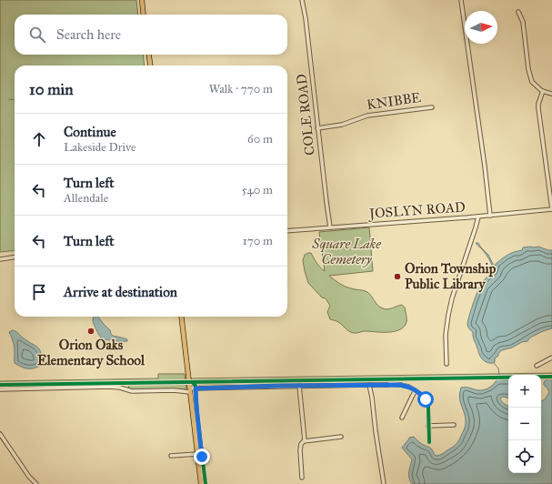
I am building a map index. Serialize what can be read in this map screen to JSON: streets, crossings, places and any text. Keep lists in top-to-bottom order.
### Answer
{
  "streets": {
    "street": ["KNIBBE", "COLE ROAD", "JOSLYN ROAD"]
  },
  "crossings": [
    ["KNIBBE", "COLE ROAD"],
    ["COLE ROAD", "JOSLYN ROAD"]
  ],
  "parks": ["Square Lake Cemetery"],
  "places": ["Orion Township Public Library", "Orion Oaks Elementary School"],
  "north": "right",
  "page": {
    "search": "Search here",
    "heading": ["10 min", "Walk · 770 m"],
    "list": [
      ["Continue", "Lakeside Drive", "60 m"],
      ["Turn left", "Allendale", "540 m"],
      ["Turn left", "170 m"],
      "Arrive at destination"
    ],
    "map_buttons": ["+", "−"]
  }
}
